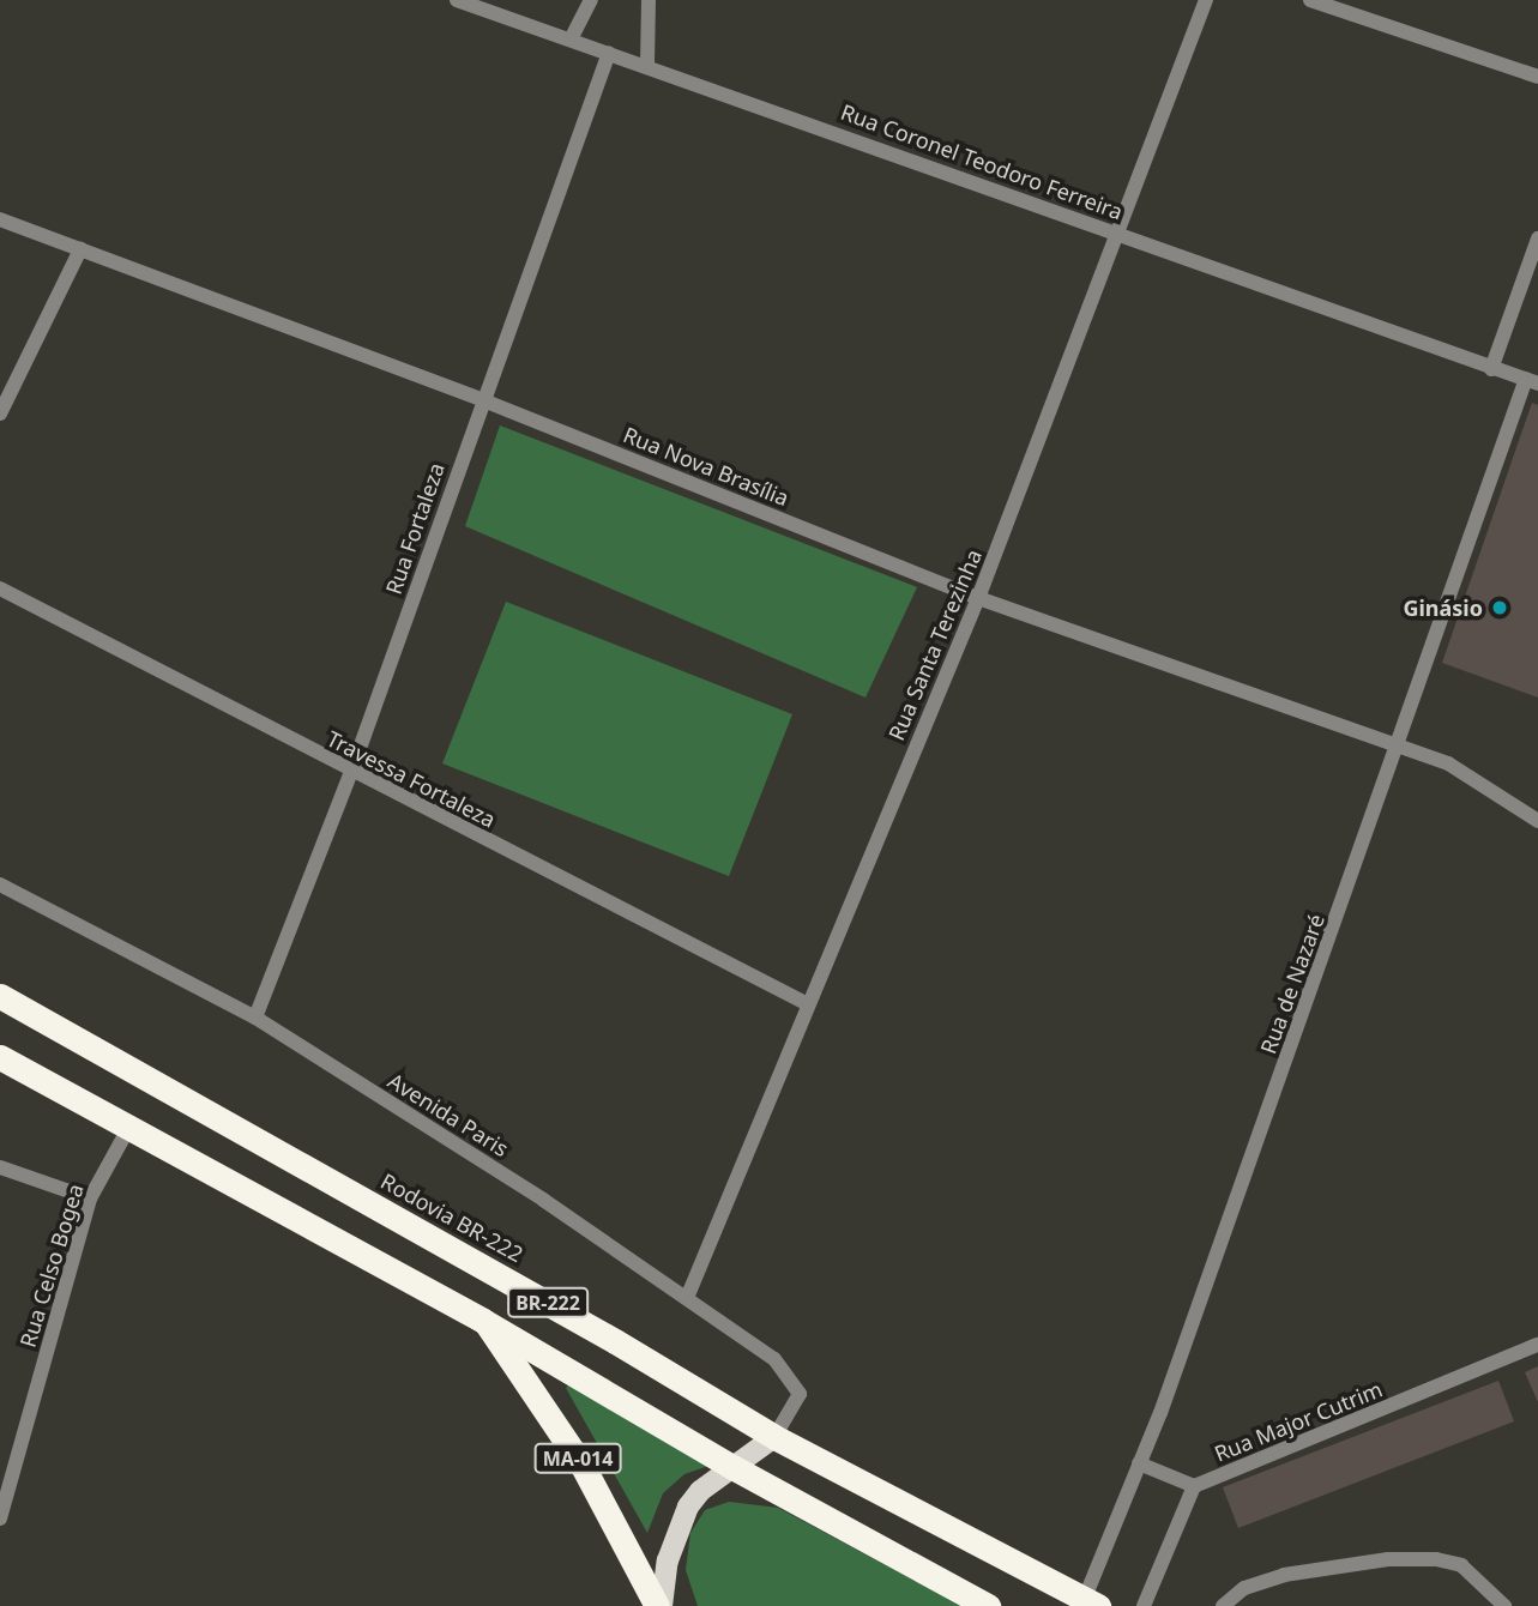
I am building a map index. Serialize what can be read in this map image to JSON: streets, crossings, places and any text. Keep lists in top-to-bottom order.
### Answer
{
  "streets": {
    "highway": ["Rodovia BR-222", "BR-222", "MA-014"],
    "street": [
      "Rua Coronel Teodoro Ferreira",
      "Rua Nova Brasília",
      "Rua Fortaleza",
      "Rua Santa Terezinha",
      "Travessa Fortaleza",
      "Rua de Nazaré",
      "Avenida Paris",
      "Rua Celso Bogea",
      "Rua Major Cutrim"
    ]
  },
  "crossings": [
    ["Rua Coronel Teodoro Ferreira", "Rua Fortaleza"],
    ["Rua Coronel Teodoro Ferreira", "Rua Santa Terezinha"],
    ["Rua Coronel Teodoro Ferreira", "Rua de Nazaré"],
    ["Rua Nova Brasília", "Rua Fortaleza"],
    ["Rua Nova Brasília", "Rua Santa Terezinha"],
    ["Rua Nova Brasília", "Rua de Nazaré"],
    ["Rua Fortaleza", "Travessa Fortaleza"],
    ["Rua Fortaleza", "Avenida Paris"],
    ["Rua Santa Terezinha", "Travessa Fortaleza"],
    ["Rua Santa Terezinha", "Avenida Paris"],
    ["Rua de Nazaré", "Rodovia BR-222"],
    ["Avenida Paris", "Rodovia BR-222"],
    ["Avenida Paris", "MA-014"],
    ["Rodovia BR-222", "MA-014"],
    ["Rua Celso Bogea", "BR-222"],
    ["BR-222", "MA-014"]
  ],
  "places": ["Ginásio"]
}
